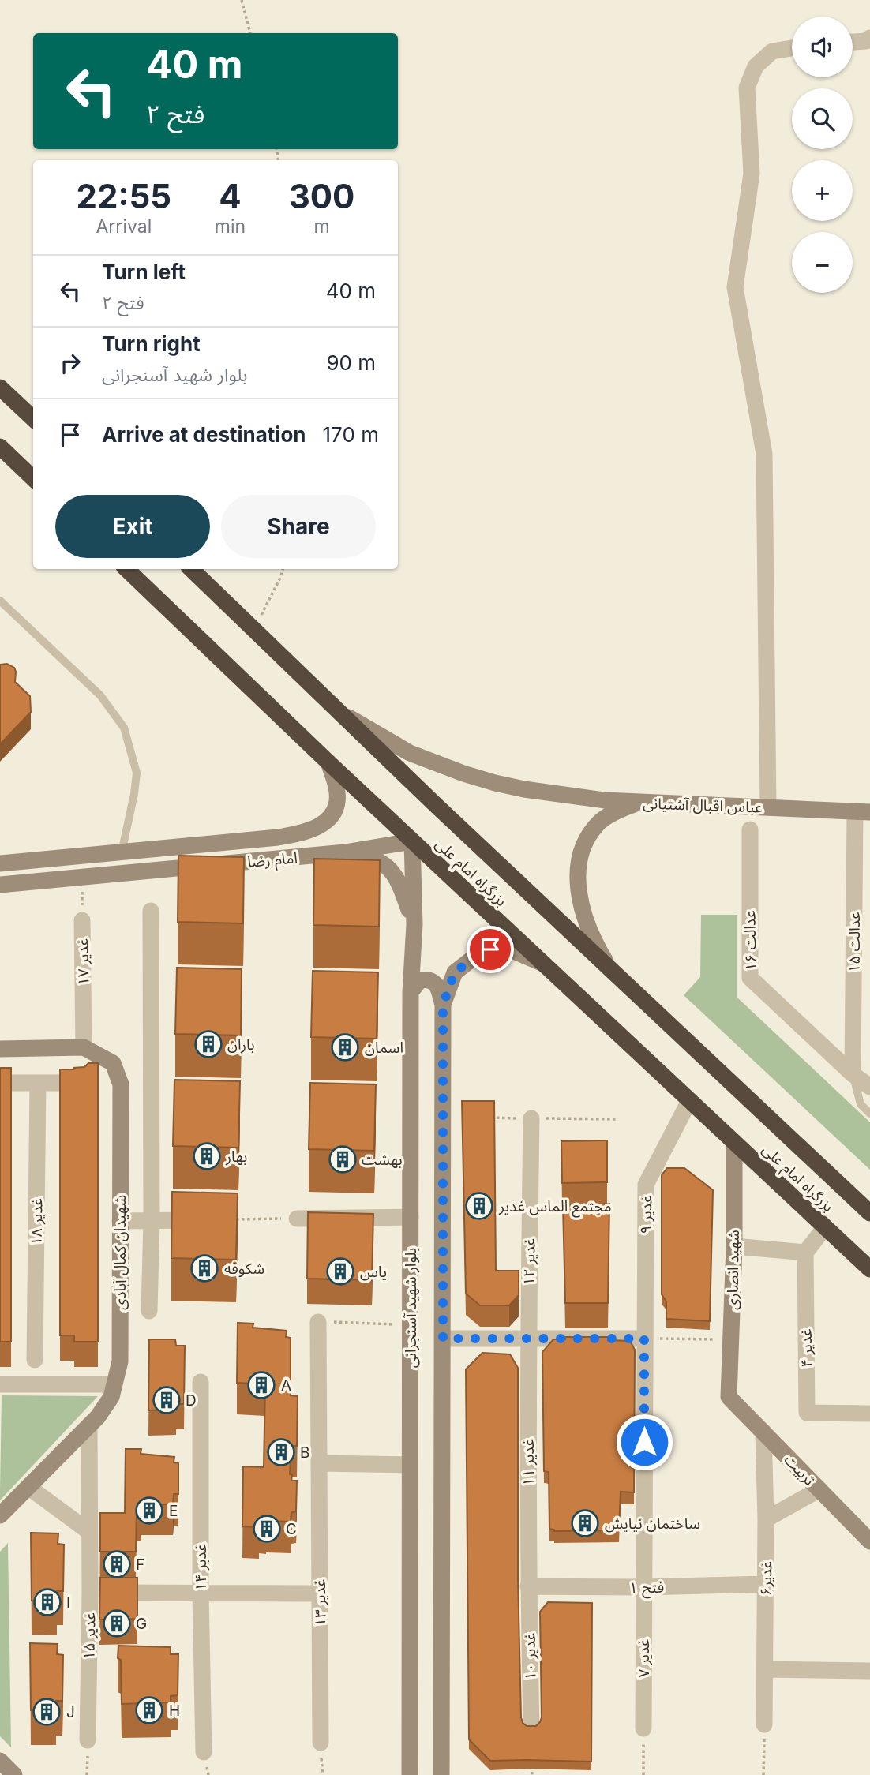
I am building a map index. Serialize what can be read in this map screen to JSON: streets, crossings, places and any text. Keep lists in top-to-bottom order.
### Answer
{
  "streets": {
    "highway": ["بزرگراه امام علی"],
    "main road": [
      "عباس اقبال آشتیانی",
      "امام رضا",
      "شهیدان کمال آبادی",
      "شهید انصاری",
      "بلوار شهید آسنجرانی",
      "تربیت"
    ],
    "street": [
      "عدالت ۱۶",
      "عدالت ۱۵",
      "غدیر ۱۷",
      "غدیر ۹",
      "غدیر ۱۸",
      "غدیر ۱۲",
      "غدیر ۴",
      "غدیر ۱۱",
      "غدیر ۱۴",
      "غدیر۶",
      "فتح ۱",
      "غدیر ۱۳",
      "غدیر ۱۵",
      "غدیر ۱۰",
      "غدیر ۷"
    ]
  },
  "crossings": [
    ["عباس اقبال آشتیانی", "بزرگراه امام علی"],
    ["عباس اقبال آشتیانی", "عدالت ۱۵"],
    ["امام رضا", "بزرگراه امام علی"],
    ["امام رضا", "غدیر ۱۷"],
    ["امام رضا", "بلوار شهید آسنجرانی"],
    ["بزرگراه امام علی", "غدیر ۹"],
    ["بزرگراه امام علی", "شهید انصاری"],
    ["بزرگراه امام علی", "بلوار شهید آسنجرانی"],
    ["عدالت ۱۶", "عدالت ۱۵"],
    ["غدیر ۱۷", "شهیدان کمال آبادی"],
    ["غدیر ۹", "فتح ۱"],
    ["غدیر ۹", "غدیر ۷"],
    ["شهیدان کمال آبادی", "غدیر ۱۵"],
    ["غدیر ۱۲", "غدیر ۱۱"],
    ["شهید انصاری", "تربیت"],
    ["غدیر ۱۱", "فتح ۱"],
    ["غدیر ۱۱", "غدیر ۱۰"],
    ["تربیت", "غدیر۶"],
    ["غدیر۶", "فتح ۱"],
    ["فتح ۱", "غدیر ۱۰"],
    ["فتح ۱", "غدیر ۷"]
  ],
  "places": {
    "building": [
      "باران",
      "اسمان",
      "بهار",
      "بهشت",
      "مجتمع الماس غدیر",
      "شکوفه",
      "یاس",
      "A",
      "D",
      "B",
      "E",
      "ساختمان نیایش",
      "C",
      "F",
      "I",
      "G",
      "H",
      "J"
    ]
  },
  "page": {
    "map_buttons": ["+", "−"],
    "turn": ["40 m", "فتح ۲"],
    "eta": [
      "22:55",
      "Arrival",
      "4",
      "min",
      "300",
      "m"
    ],
    "list": [
      {
        "name": "Turn left",
        "note": "فتح ۲",
        "value": "40 m"
      },
      {
        "name": "Turn right",
        "note": "بلوار شهید آسنجرانی",
        "value": "90 m"
      },
      {
        "name": "Arrive at destination",
        "value": "170 m"
      }
    ],
    "buttons": ["Exit", "Share"]
  }
}
